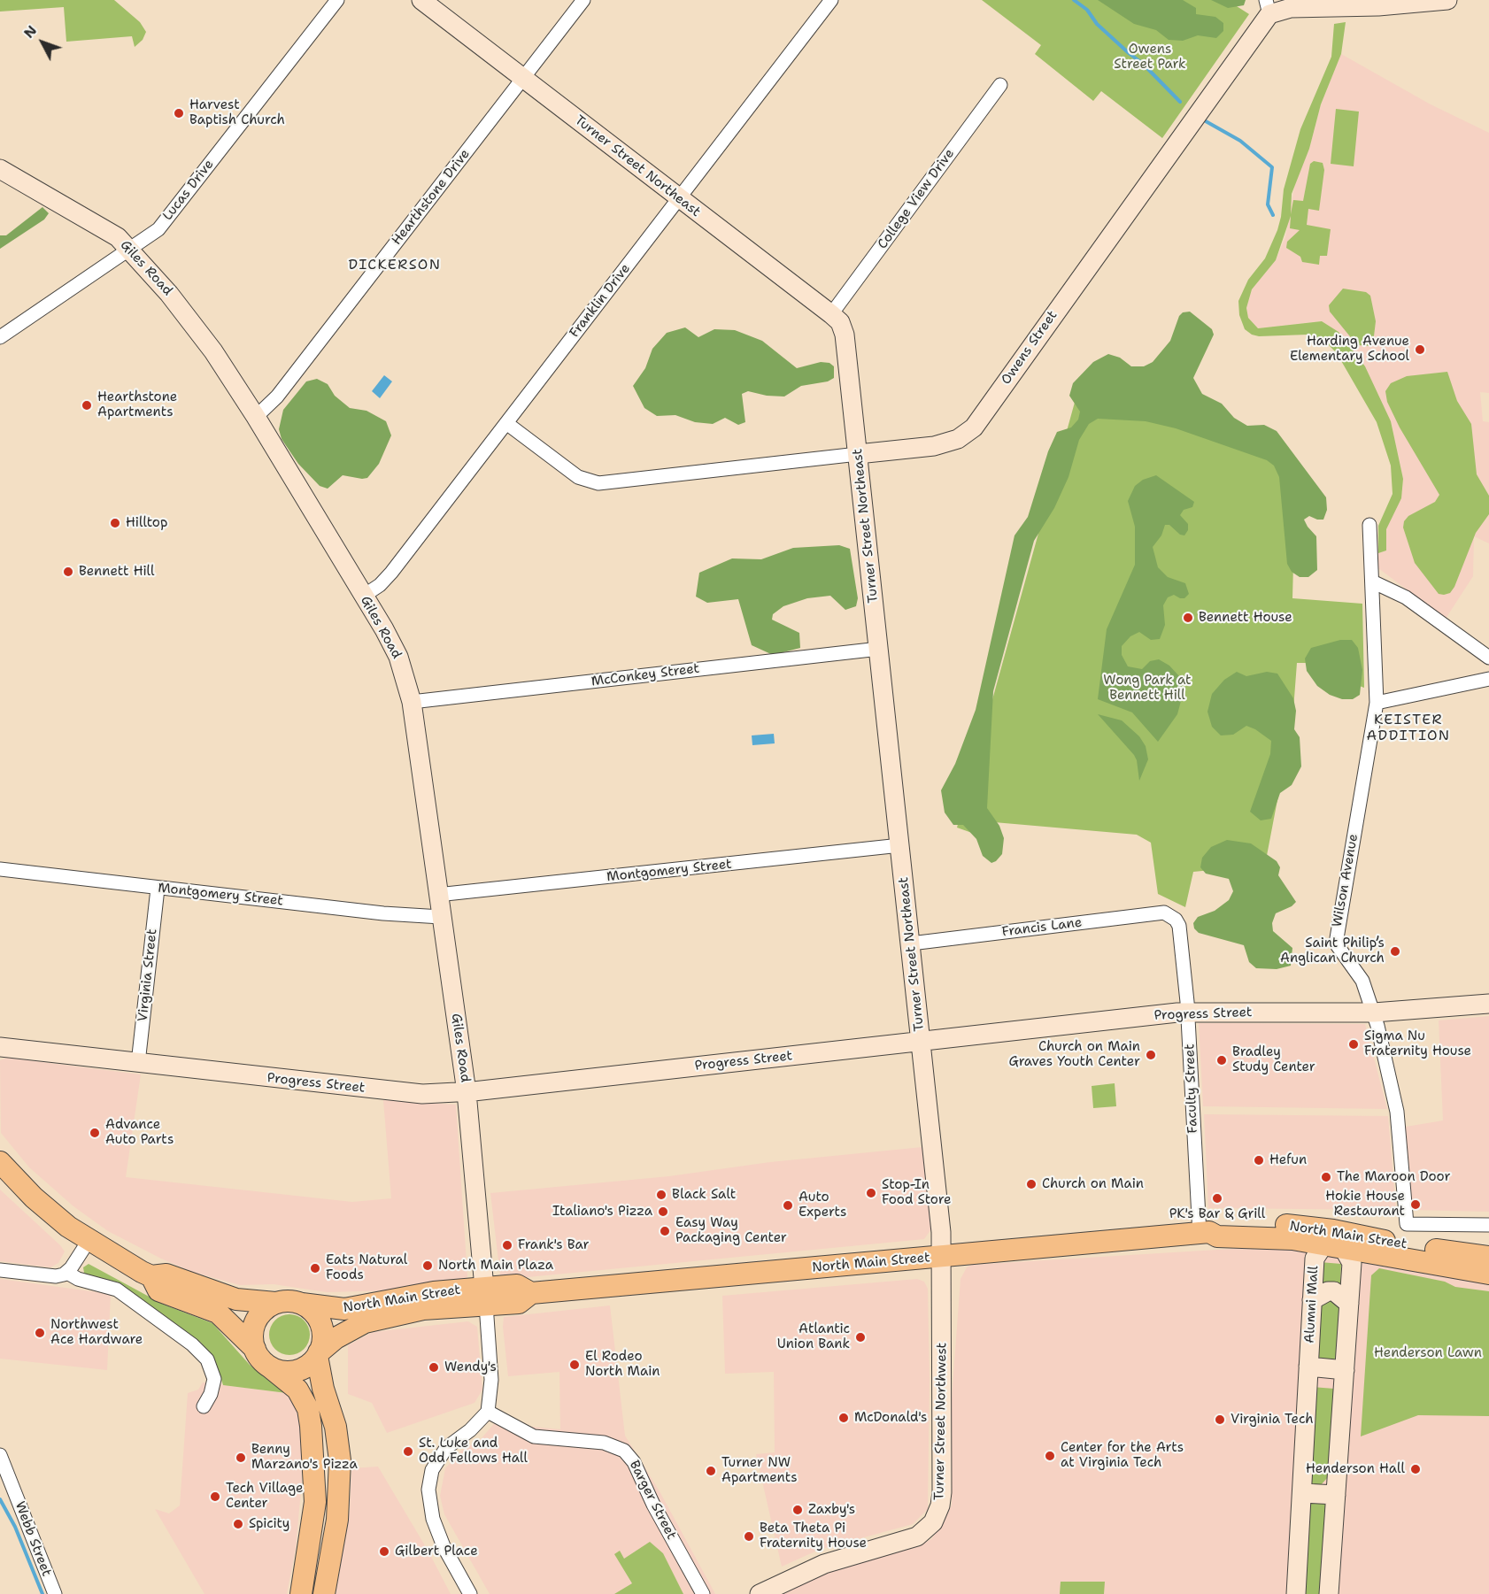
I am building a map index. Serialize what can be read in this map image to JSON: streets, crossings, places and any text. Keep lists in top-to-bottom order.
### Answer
{
  "streets": {
    "main road": ["North Main Street"],
    "street": [
      "Turner Street Northeast",
      "Lucas Drive",
      "Hearthstone Drive",
      "College View Drive",
      "Giles Road",
      "Franklin Drive",
      "Owens Street",
      "McConkey Street",
      "Montgomery Street",
      "Wilson Avenue",
      "Francis Lane",
      "Virginia Street",
      "Progress Street",
      "Faculty Street",
      "Alumni Mall",
      "Turner Street Northwest",
      "Barger Street",
      "Webb Street"
    ]
  },
  "crossings": [
    ["Turner Street Northeast", "Hearthstone Drive"],
    ["Turner Street Northeast", "College View Drive"],
    ["Turner Street Northeast", "Franklin Drive"],
    ["Turner Street Northeast", "Owens Street"],
    ["Turner Street Northeast", "McConkey Street"],
    ["Turner Street Northeast", "Montgomery Street"],
    ["Turner Street Northeast", "Francis Lane"],
    ["Turner Street Northeast", "Progress Street"],
    ["Turner Street Northeast", "North Main Street"],
    ["Turner Street Northeast", "Turner Street Northwest"],
    ["Lucas Drive", "Giles Road"],
    ["Hearthstone Drive", "Giles Road"],
    ["Giles Road", "Franklin Drive"],
    ["Giles Road", "McConkey Street"],
    ["Giles Road", "Montgomery Street"],
    ["Giles Road", "Progress Street"],
    ["Giles Road", "North Main Street"],
    ["Franklin Drive", "Owens Street"],
    ["Montgomery Street", "Virginia Street"],
    ["Wilson Avenue", "Progress Street"],
    ["Francis Lane", "Faculty Street"],
    ["Virginia Street", "Progress Street"],
    ["Progress Street", "Faculty Street"],
    ["Faculty Street", "North Main Street"],
    ["North Main Street", "Alumni Mall"],
    ["North Main Street", "Turner Street Northwest"]
  ],
  "districts": ["DICKERSON", "KEISTER ADDITION"],
  "parks": ["Owens Street Park", "Wong Park at Bennett Hill", "Henderson Lawn"],
  "places": [
    "Harvest Baptish Church",
    "Harding Avenue Elementary School",
    "Hearthstone Apartments",
    "Hilltop",
    "Bennett Hill",
    "Bennett House",
    "Saint Philip’s Anglican Church",
    "Sigma Nu Fraternity House",
    "Church on Main Graves Youth Center",
    "Bradley Study Center",
    "Advance Auto Parts",
    "Hefun",
    "The Maroon Door",
    "Church on Main",
    "Stop-In Food Store",
    "Black Salt",
    "PK's Bar & Grill",
    "Hokie House Restaurant",
    "Auto Experts",
    "Italiano's Pizza",
    "Easy Way Packaging Center",
    "Frank's Bar",
    "North Main Plaza",
    "Eats Natural Foods",
    "Northwest Ace Hardware",
    "Atlantic Union Bank",
    "El Rodeo North Main",
    "Wendy's",
    "McDonald's",
    "Virginia Tech",
    "St. Luke and Odd Fellows Hall",
    "Center for the Arts at Virginia Tech",
    "Benny Marzano's Pizza",
    "Henderson Hall",
    "Turner NW Apartments",
    "Tech Village Center",
    "Zaxby's",
    "Spicity",
    "Beta Theta Pi Fraternity House",
    "Gilbert Place"
  ],
  "north": "top left"
}
